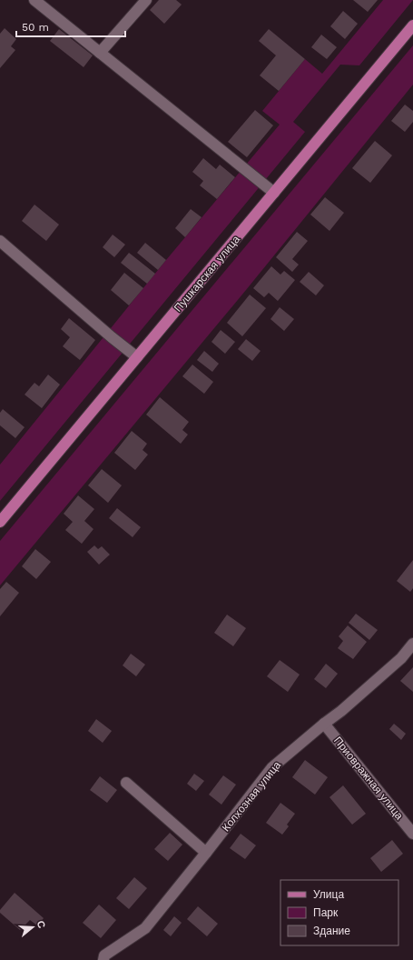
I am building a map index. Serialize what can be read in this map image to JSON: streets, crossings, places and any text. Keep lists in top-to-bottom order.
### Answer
{
  "streets": {
    "main road": ["Пушкарская улица"],
    "street": ["Приовражная улица", "Колхозная улица"]
  },
  "crossings": [
    ["Приовражная улица", "Колхозная улица"]
  ],
  "legend": ["Улица", "Парк", "Здание"],
  "scale_bar": "50 m",
  "north": "right"
}
